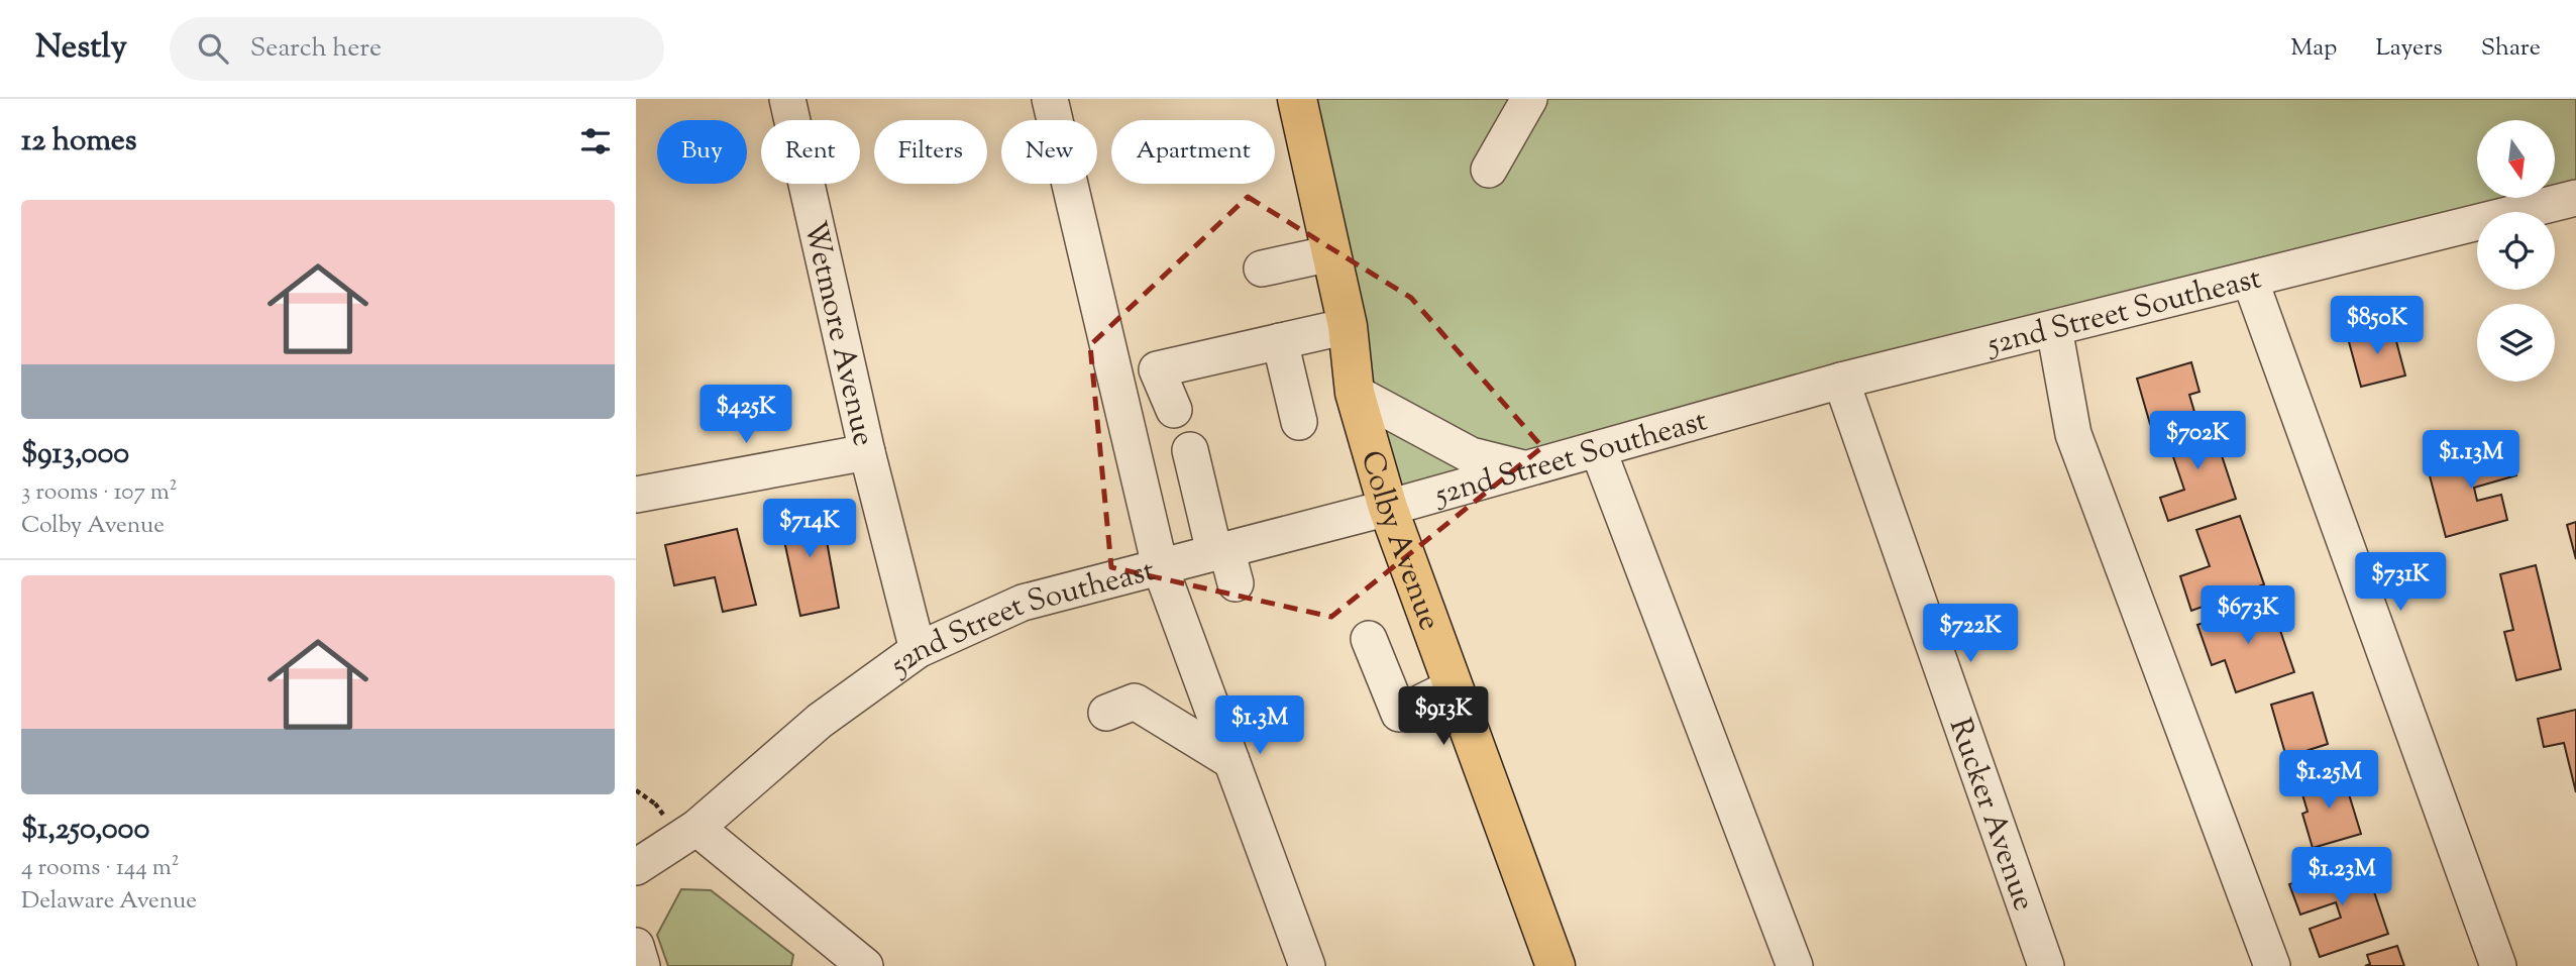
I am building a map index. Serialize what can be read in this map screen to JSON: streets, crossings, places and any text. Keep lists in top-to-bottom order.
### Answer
{
  "streets": {
    "main road": ["Colby Avenue"],
    "street": ["52nd Street Southeast", "Wetmore Avenue", "Rucker Avenue"]
  },
  "crossings": [
    ["52nd Street Southeast", "Wetmore Avenue"],
    ["52nd Street Southeast", "Colby Avenue"],
    ["52nd Street Southeast", "Rucker Avenue"]
  ],
  "north": "bottom",
  "page": {
    "header": "Nestly",
    "search": "Search here",
    "nav": ["Map", "Layers", "Share"],
    "heading": "12 homes",
    "chip": [
      "Buy",
      "Rent",
      "Filters",
      "New",
      "Apartment"
    ],
    "list": [
      {
        "name": "$913,000",
        "note": "3 rooms · 107 m² · Colby Avenue"
      },
      {
        "name": "$1,250,000",
        "note": "4 rooms · 144 m² · Delaware Avenue"
      }
    ],
    "price": [
      "$850K",
      "$425K",
      "$702K",
      "$1.13M",
      "$714K",
      "$731K",
      "$673K",
      "$722K",
      "$913K",
      "$1.3M",
      "$1.25M",
      "$1.23M"
    ]
  }
}
